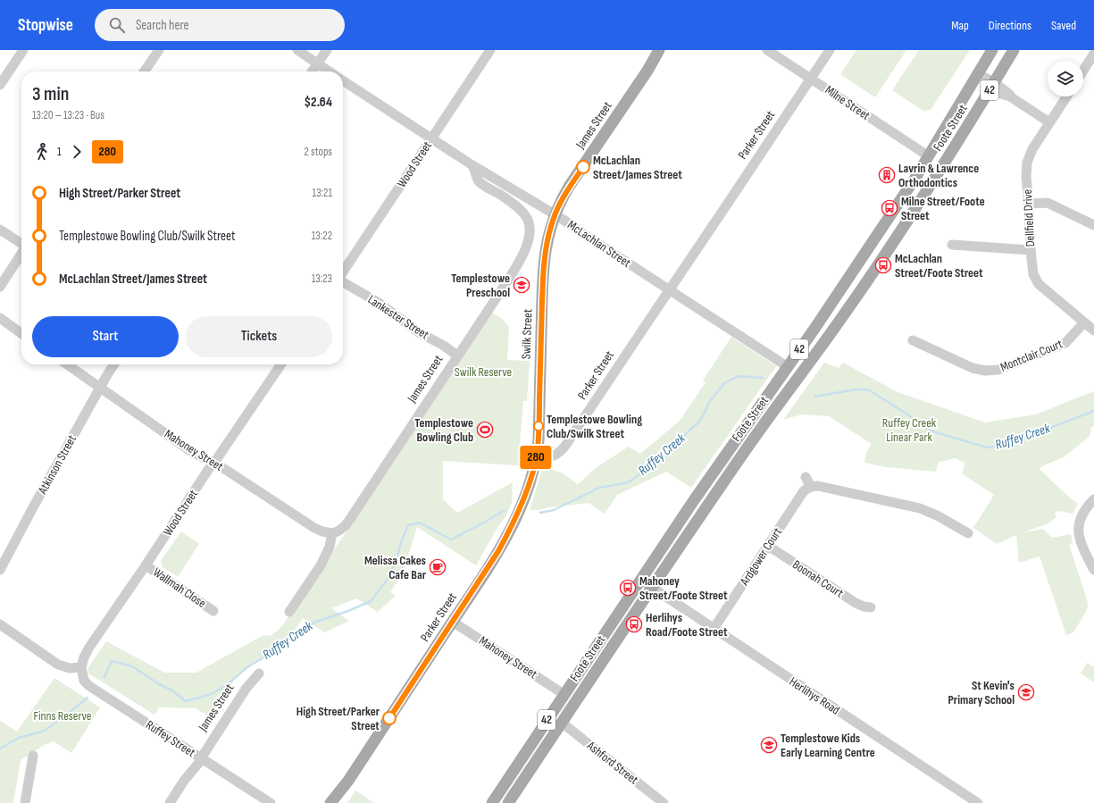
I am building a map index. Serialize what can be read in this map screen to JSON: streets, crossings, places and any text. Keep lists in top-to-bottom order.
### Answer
{
  "streets": {
    "main road": [
      "42",
      "James Street",
      "Foote Street",
      "Parker Street",
      "Swilk Street"
    ],
    "street": [
      "Milne Street",
      "Wood Street",
      "Dellfield Drive",
      "McLachlan Street",
      "Lankester Street",
      "Montclair Court",
      "Mahoney Street",
      "Atkinson Street",
      "Ardgower Court",
      "Boonah Court",
      "Wallmah Close",
      "Herlihys Road",
      "Ruffey Street",
      "Ashford Street"
    ]
  },
  "crossings": [
    ["Milne Street", "Foote Street"],
    ["Milne Street", "Parker Street"],
    ["James Street", "McLachlan Street"],
    ["James Street", "Lankester Street"],
    ["James Street", "Swilk Street"],
    ["James Street", "Mahoney Street"],
    ["James Street", "Ruffey Street"],
    ["Foote Street", "McLachlan Street"],
    ["Foote Street", "Mahoney Street"],
    ["Foote Street", "Herlihys Road"],
    ["Foote Street", "Ashford Street"],
    ["Parker Street", "McLachlan Street"],
    ["Parker Street", "Swilk Street"],
    ["Parker Street", "Mahoney Street"],
    ["Wood Street", "McLachlan Street"],
    ["Wood Street", "Mahoney Street"],
    ["Wood Street", "Wallmah Close"],
    ["Wood Street", "Ruffey Street"],
    ["Dellfield Drive", "Montclair Court"],
    ["McLachlan Street", "Swilk Street"],
    ["Mahoney Street", "Atkinson Street"],
    ["Ardgower Court", "Boonah Court"],
    ["Ardgower Court", "Herlihys Road"]
  ],
  "water": ["Ruffey Creek"],
  "parks": ["Swilk Reserve", "Ruffey Creek Linear Park", "Finns Reserve"],
  "places": {
    "other": ["McLachlan Street/James Street", "Templestowe Bowling Club/Swilk Street", "High Street/Parker Street"],
    "building": ["Lavrin & Lawrence Orthodontics"],
    "bus stop": [
      "Milne Street/Foote Street",
      "McLachlan Street/Foote Street",
      "Mahoney Street/Foote Street",
      "Herlihys Road/Foote Street"
    ],
    "school or university": ["Templestowe Preschool", "St Kevin's Primary School", "Templestowe Kids Early Learning Centre"],
    "sports": ["Templestowe Bowling Club"],
    "cafe": ["Melissa Cakes Cafe Bar"]
  },
  "lines": ["bus line 280"],
  "page": {
    "header": "Stopwise",
    "search": "Search here",
    "nav": ["Map", "Directions", "Saved"],
    "on_map": "280",
    "heading": ["3 min", "13:20 – 13:23 · Bus", "$2.64"],
    "legs": ["1", "280", "2 stops"],
    "list": [
      {
        "name": "High Street/Parker Street",
        "value": "13:21"
      },
      {
        "name": "Templestowe Bowling Club/Swilk Street",
        "value": "13:22"
      },
      {
        "name": "McLachlan Street/James Street",
        "value": "13:23"
      }
    ],
    "buttons": ["Start", "Tickets"]
  }
}
